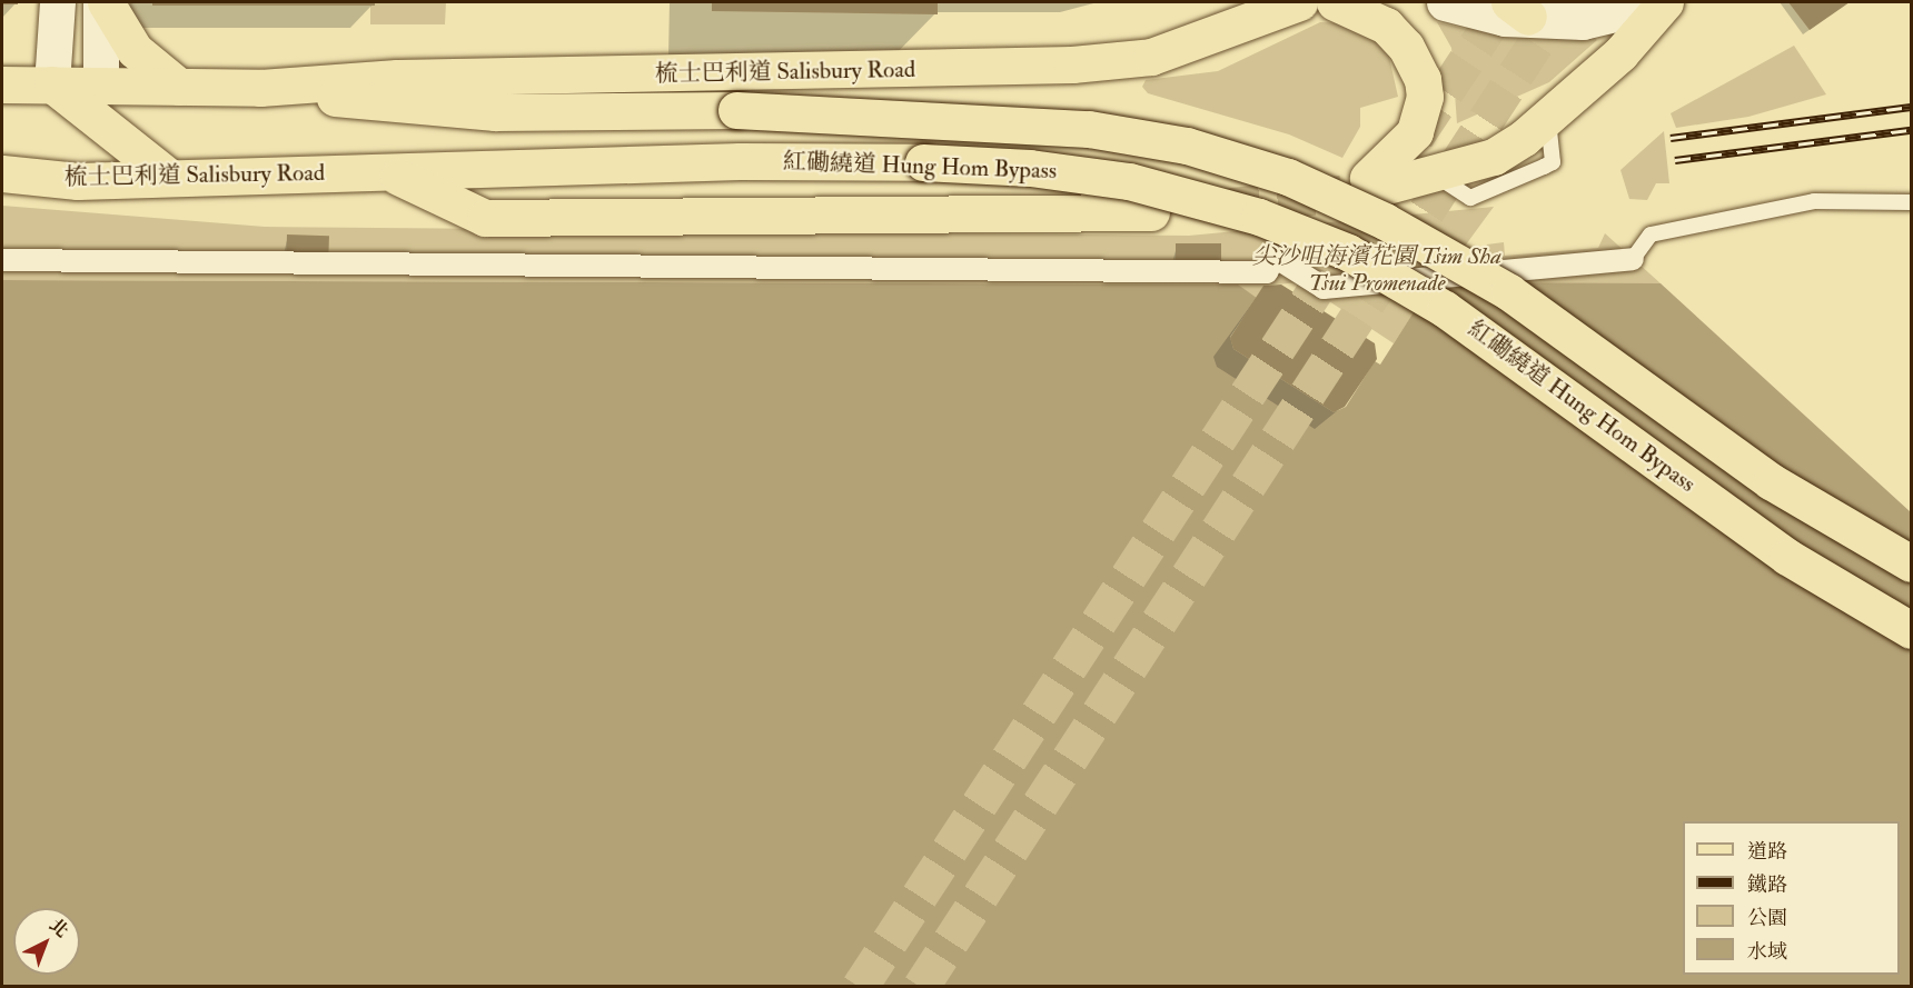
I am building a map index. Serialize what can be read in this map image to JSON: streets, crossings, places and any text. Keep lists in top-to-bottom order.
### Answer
{
  "streets": {
    "main road": ["梳士巴利道 Salisbury Road", "紅磡繞道 Hung Hom Bypass"]
  },
  "crossings": [
    ["梳士巴利道 Salisbury Road", "紅磡繞道 Hung Hom Bypass"]
  ],
  "parks": ["尖沙咀海濱花園 Tsim Sha Tsui Promenade"],
  "legend": [
    "道路",
    "鐵路",
    "公園",
    "水域"
  ],
  "north": "top right"
}
